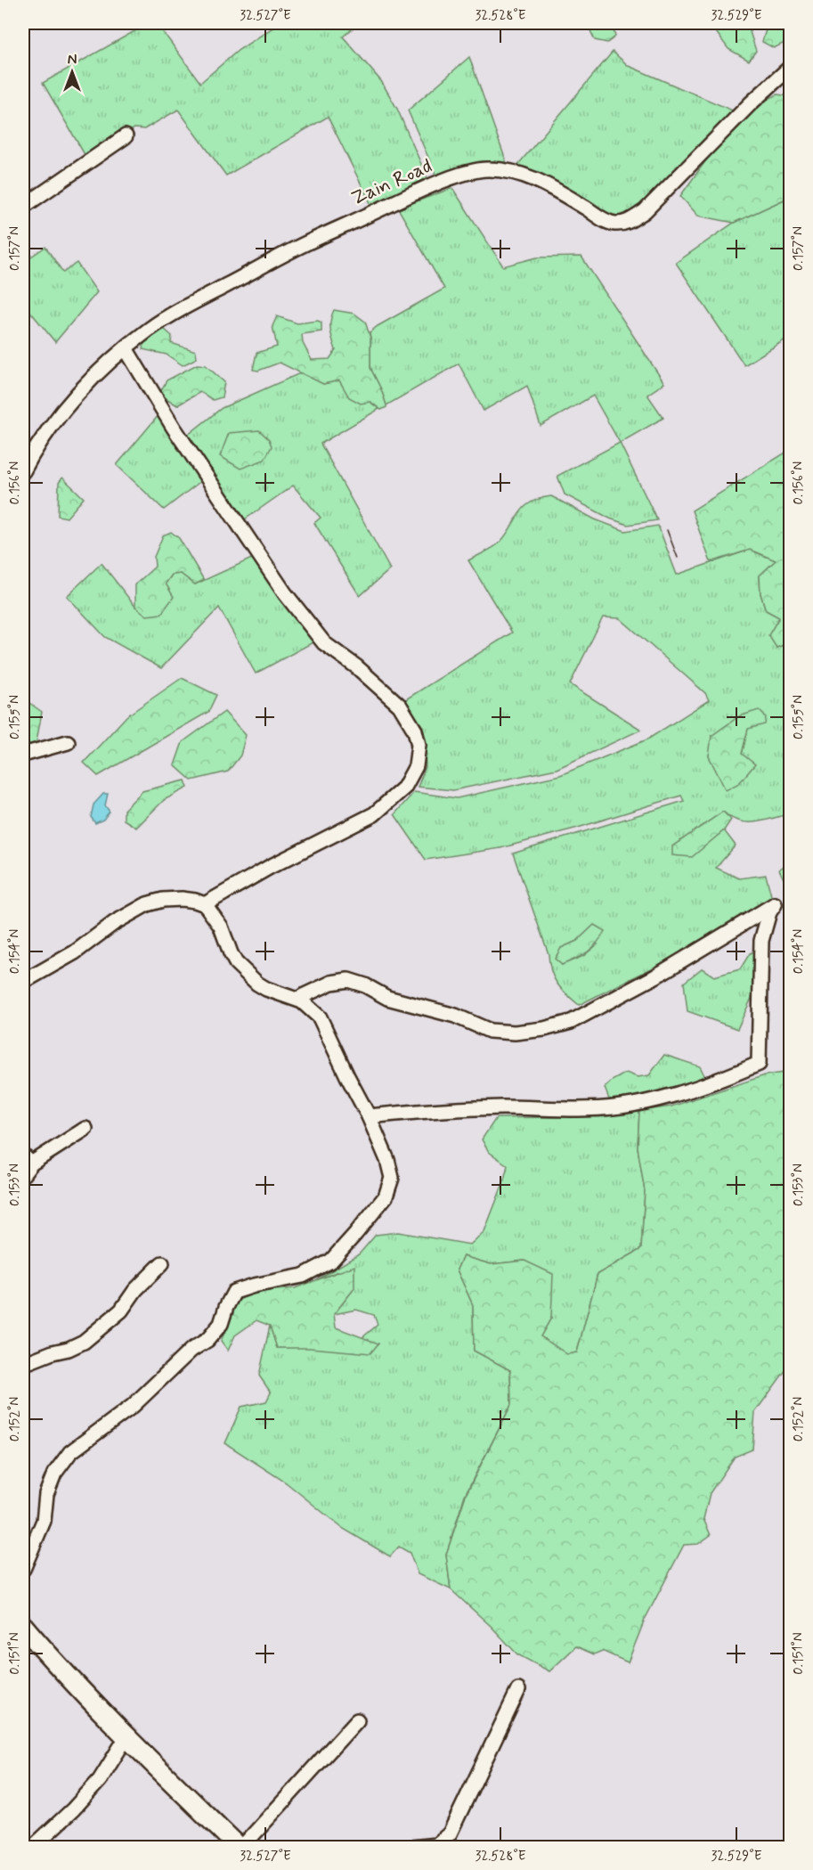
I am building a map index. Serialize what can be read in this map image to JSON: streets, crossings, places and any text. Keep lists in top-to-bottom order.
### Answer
{
  "streets": {
    "street": ["Zain Road"]
  },
  "north": "top",
  "coordinates": [
    "32.527°E",
    "32.528°E",
    "32.529°E",
    "0.157°N",
    "0.156°N",
    "0.155°N",
    "0.154°N",
    "0.153°N",
    "0.152°N",
    "0.151°N"
  ]
}
